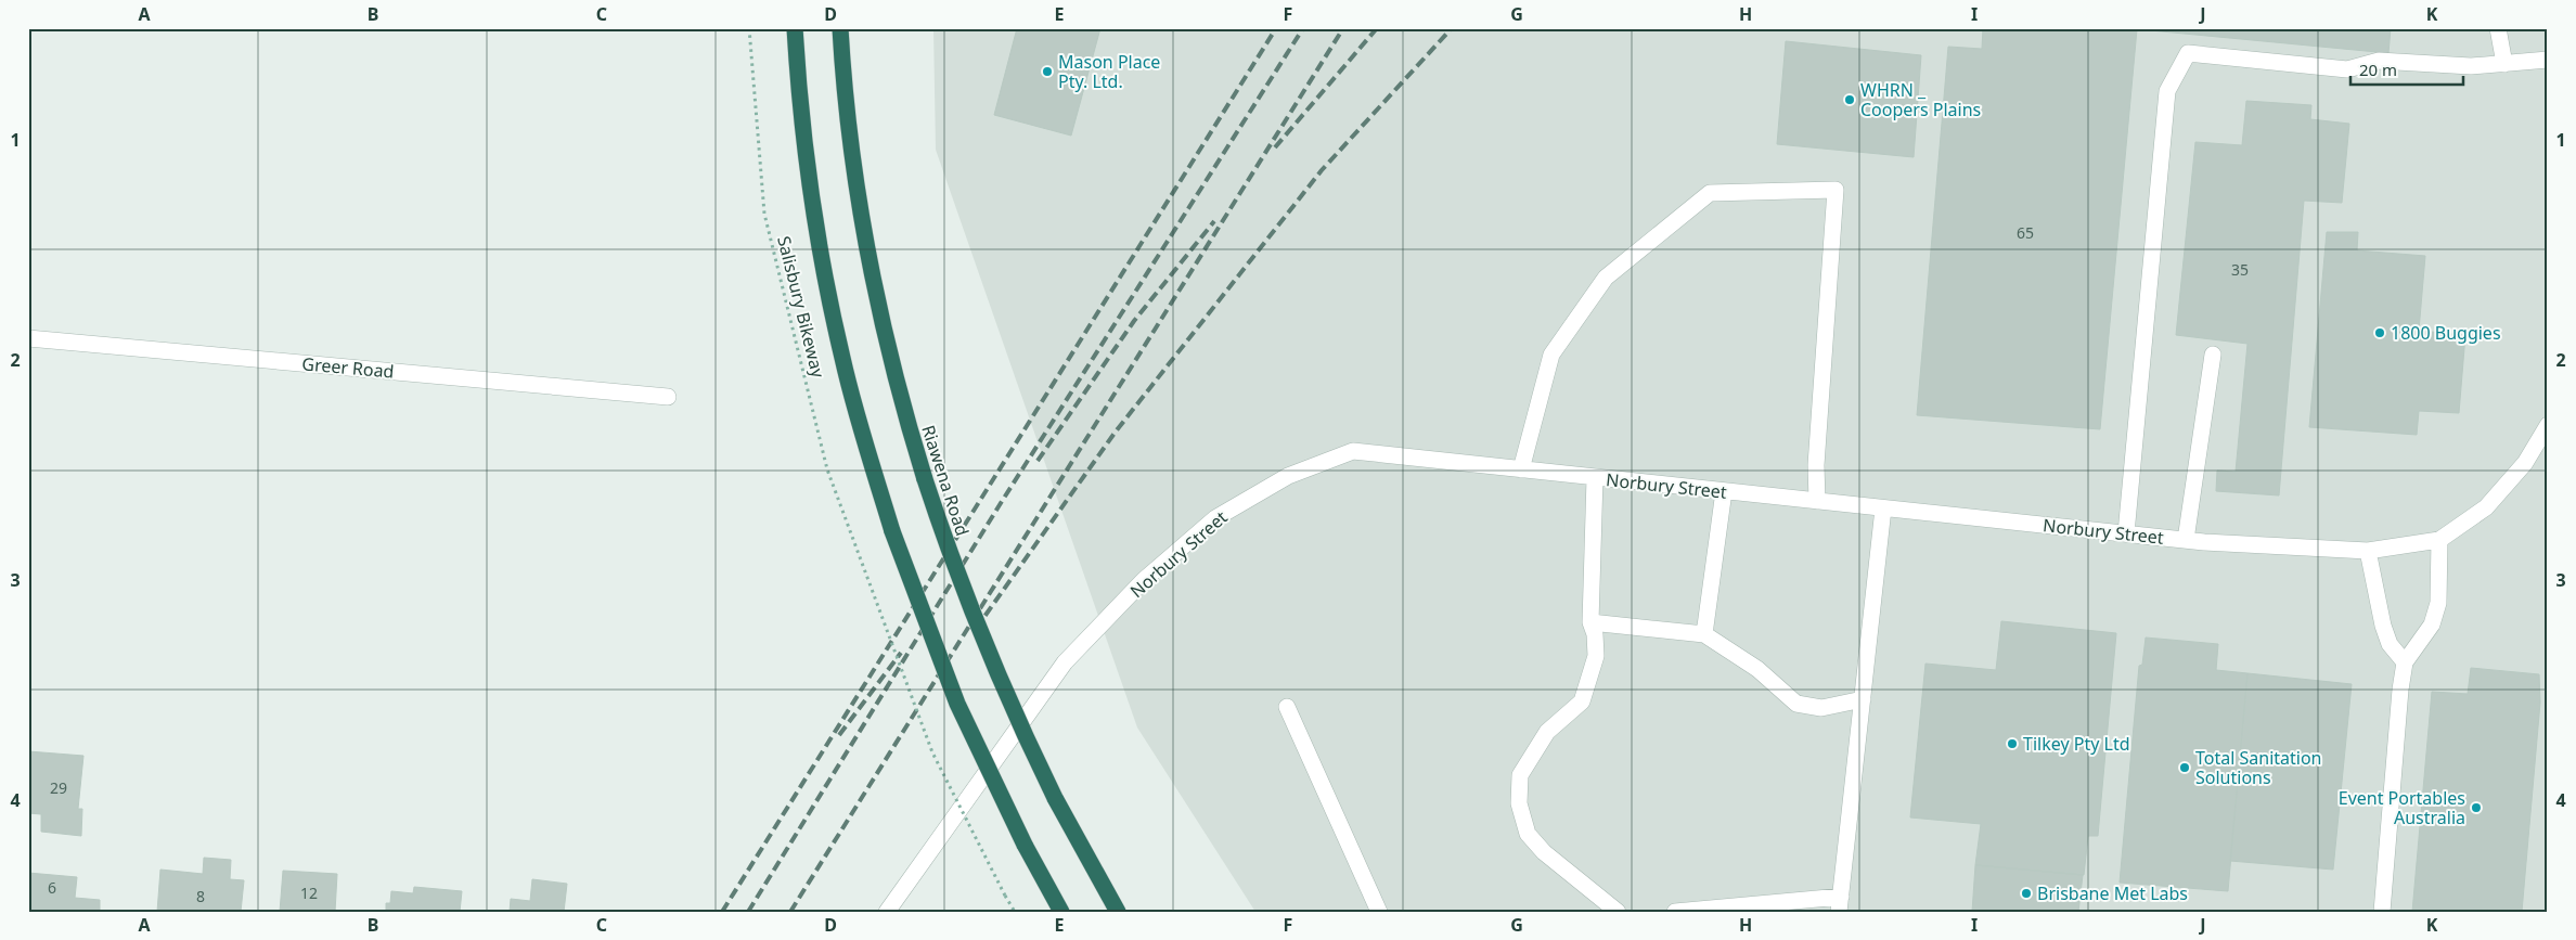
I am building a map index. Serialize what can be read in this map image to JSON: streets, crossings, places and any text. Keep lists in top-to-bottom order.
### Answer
{
  "streets": {
    "highway": ["Riawena Road"],
    "street": ["Greer Road", "Norbury Street"],
    "path": ["Salisbury Bikeway"]
  },
  "places": [
    "Mason Place Pty. Ltd.",
    "WHRN _ Coopers Plains",
    "1800 Buggies",
    "Tilkey Pty Ltd",
    "Total Sanitation Solutions",
    "Event Portables Australia",
    "Brisbane Met Labs"
  ],
  "house_numbers": [
    "65",
    "35",
    "29",
    "6",
    "12",
    "8"
  ],
  "scale_bar": "20 m",
  "grid": {
    "columns": [
      "A",
      "B",
      "C",
      "D",
      "E",
      "F",
      "G",
      "H",
      "I",
      "J",
      "K"
    ],
    "rows": [
      "1",
      "2",
      "3",
      "4"
    ]
  }
}
